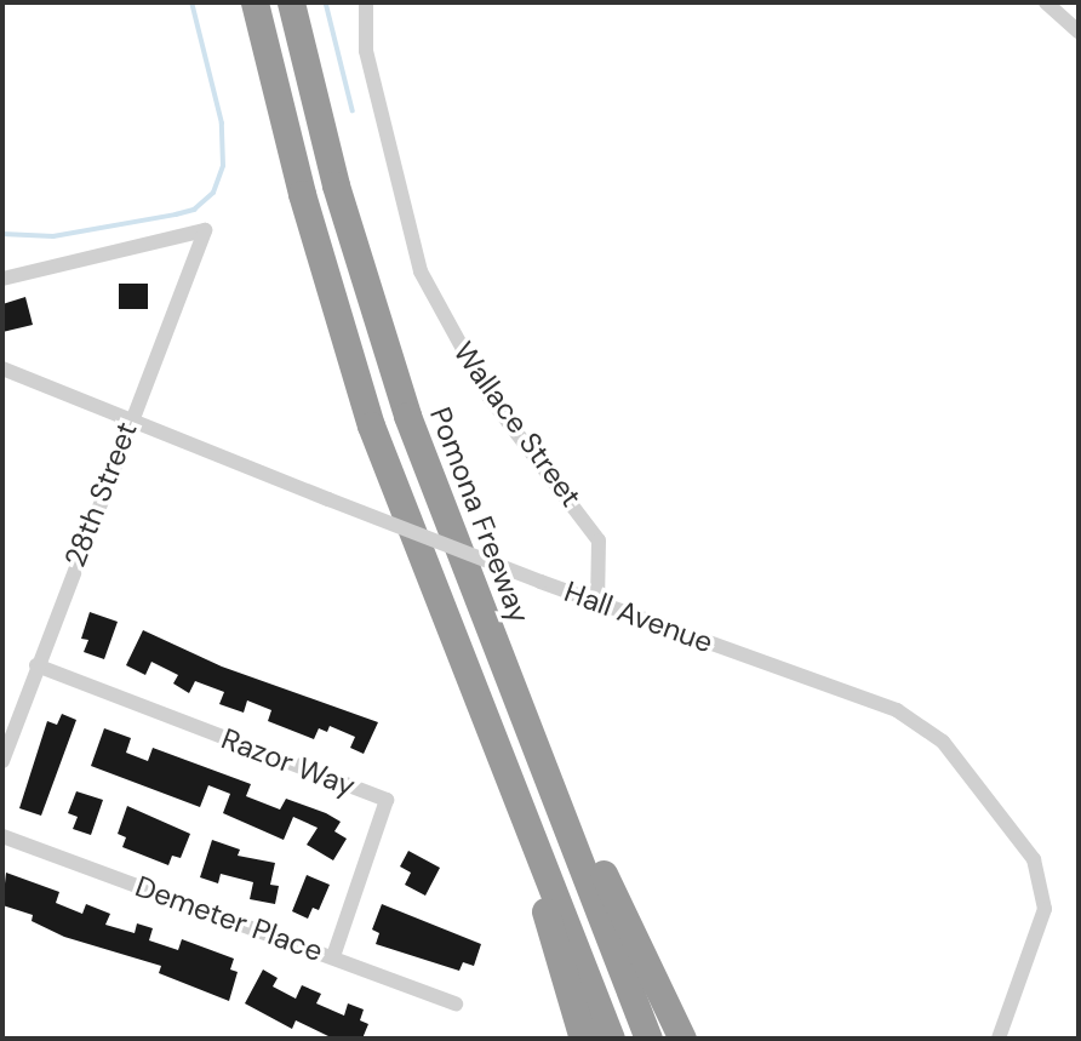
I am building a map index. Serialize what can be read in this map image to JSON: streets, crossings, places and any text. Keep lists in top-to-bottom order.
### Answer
{
  "streets": {
    "highway": ["Pomona Freeway"],
    "street": [
      "Wallace Street",
      "28th Street",
      "Hall Avenue",
      "Razor Way",
      "Demeter Place"
    ]
  },
  "crossings": [
    ["Wallace Street", "Hall Avenue"],
    ["28th Street", "Hall Avenue"],
    ["28th Street", "Razor Way"],
    ["Razor Way", "Demeter Place"]
  ]
}
